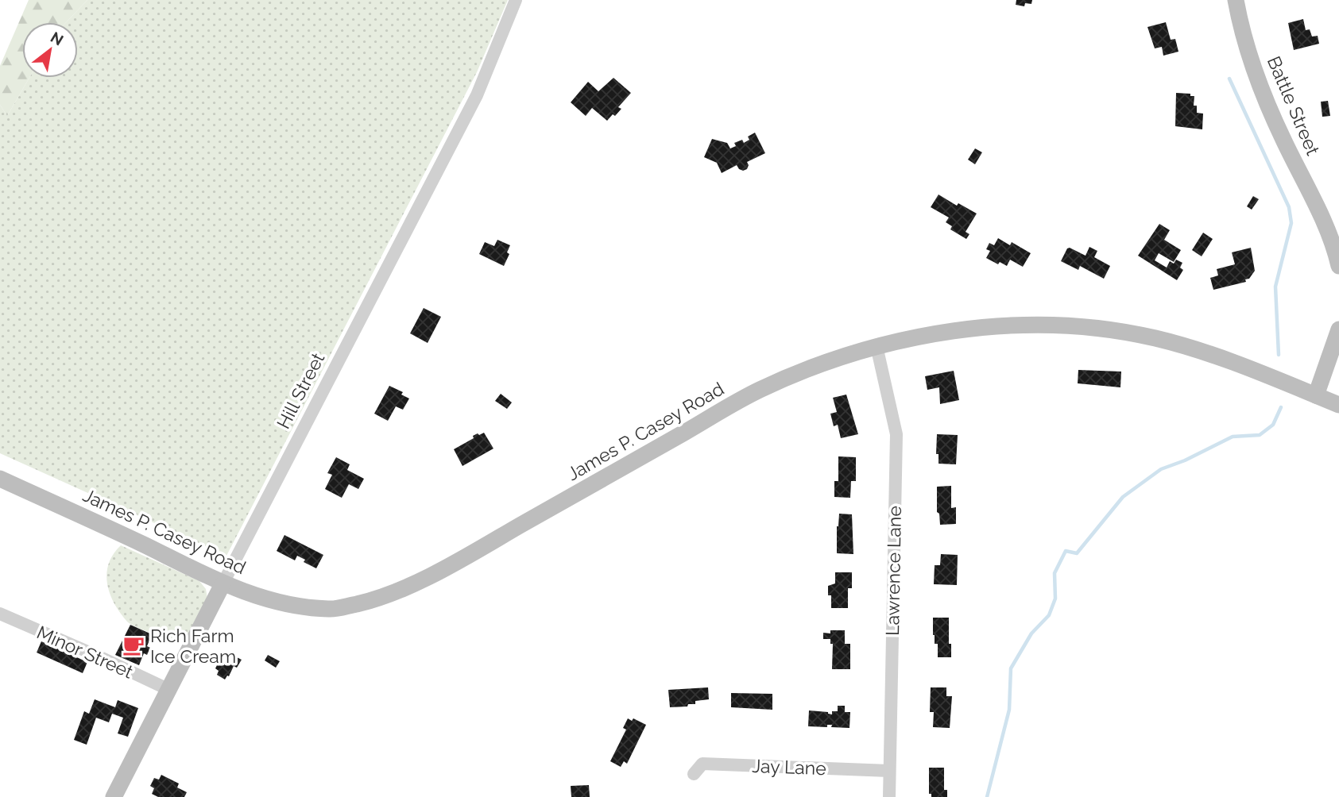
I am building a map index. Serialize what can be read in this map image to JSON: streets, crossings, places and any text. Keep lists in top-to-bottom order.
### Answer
{
  "streets": {
    "main road": ["Battle Street", "Hill Street", "James P. Casey Road"],
    "street": ["Lawrence Lane", "Minor Street", "Jay Lane"]
  },
  "crossings": [
    ["Hill Street", "James P. Casey Road"],
    ["Hill Street", "Minor Street"],
    ["James P. Casey Road", "Lawrence Lane"],
    ["Lawrence Lane", "Jay Lane"]
  ],
  "places": {
    "cafe": ["Rich Farm Ice Cream"]
  },
  "north": "top right"
}
